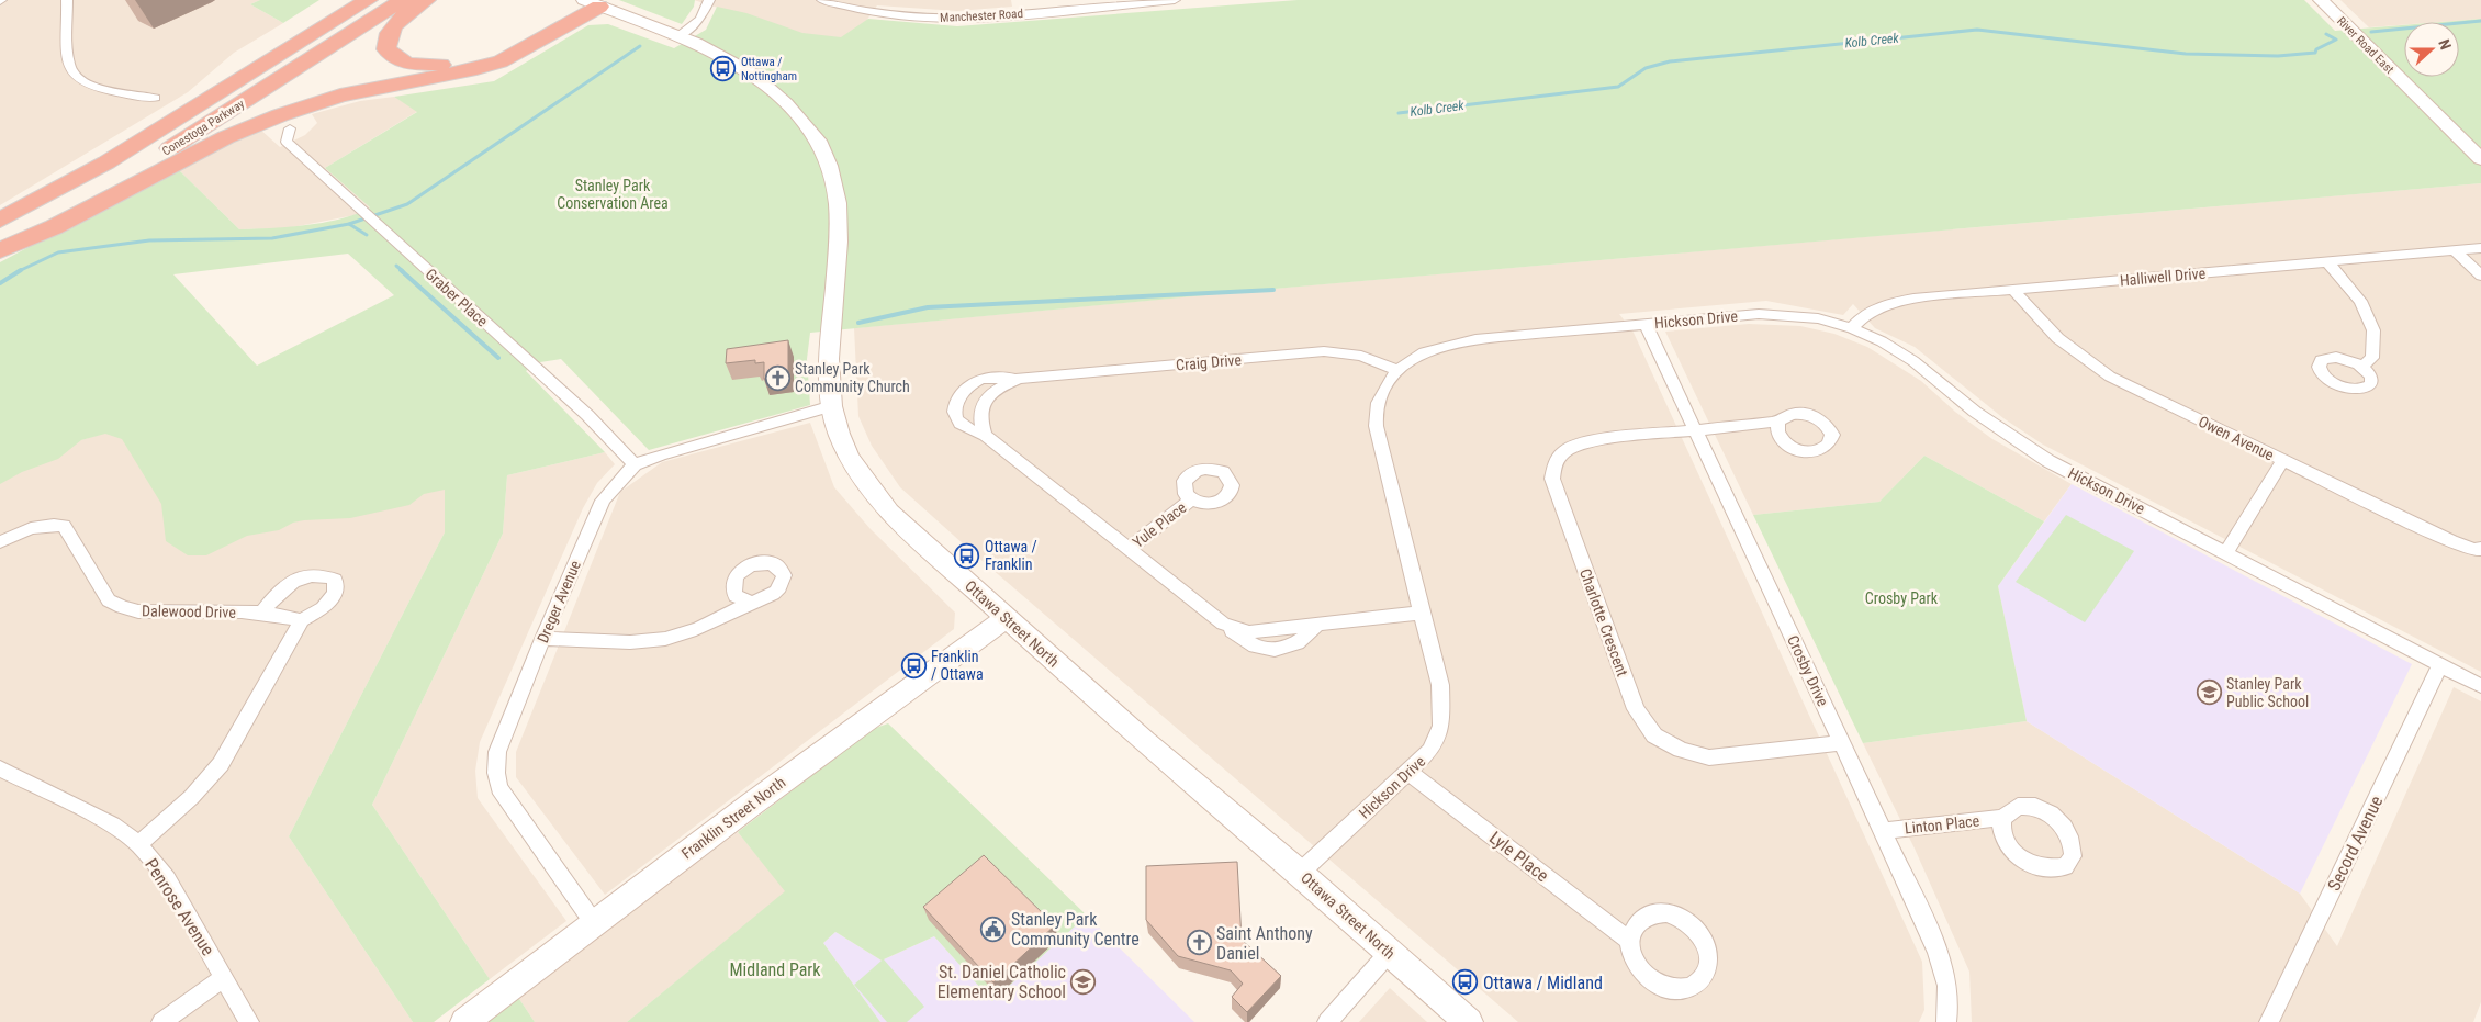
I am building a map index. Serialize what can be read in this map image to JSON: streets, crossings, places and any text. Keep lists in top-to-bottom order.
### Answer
{
  "streets": {
    "highway": ["Conestoga Parkway"],
    "main road": ["River Road East", "Ottawa Street North", "Franklin Street North"],
    "street": [
      "Manchester Road",
      "Halliwell Drive",
      "Graber Place",
      "Hickson Drive",
      "Craig Drive",
      "Owen Avenue",
      "Yule Place",
      "Dreger Avenue",
      "Dalewood Drive",
      "Charlotte Crescent",
      "Crosby Drive",
      "Linton Place",
      "Secord Avenue",
      "Lyle Place",
      "Penrose Avenue"
    ]
  },
  "crossings": [
    ["Halliwell Drive", "Hickson Drive"],
    ["Halliwell Drive", "Owen Avenue"],
    ["Graber Place", "Dreger Avenue"],
    ["Hickson Drive", "Craig Drive"],
    ["Hickson Drive", "Ottawa Street North"],
    ["Hickson Drive", "Crosby Drive"],
    ["Hickson Drive", "Secord Avenue"],
    ["Hickson Drive", "Lyle Place"],
    ["Craig Drive", "Yule Place"],
    ["Dreger Avenue", "Ottawa Street North"],
    ["Dreger Avenue", "Franklin Street North"],
    ["Charlotte Crescent", "Crosby Drive"],
    ["Ottawa Street North", "Franklin Street North"],
    ["Crosby Drive", "Linton Place"]
  ],
  "water": ["Kolb Creek"],
  "parks": ["Stanley Park Conservation Area", "Crosby Park", "Midland Park"],
  "places": {
    "bus stop": [
      "Ottawa / Nottingham",
      "Ottawa / Franklin",
      "Franklin / Ottawa",
      "Ottawa / Midland"
    ],
    "church": ["Stanley Park Community Church", "Saint Anthony Daniel"],
    "school or university": ["Stanley Park Public School", "St. Daniel Catholic Elementary School"],
    "public building": ["Stanley Park Community Centre"]
  },
  "north": "right"
}
